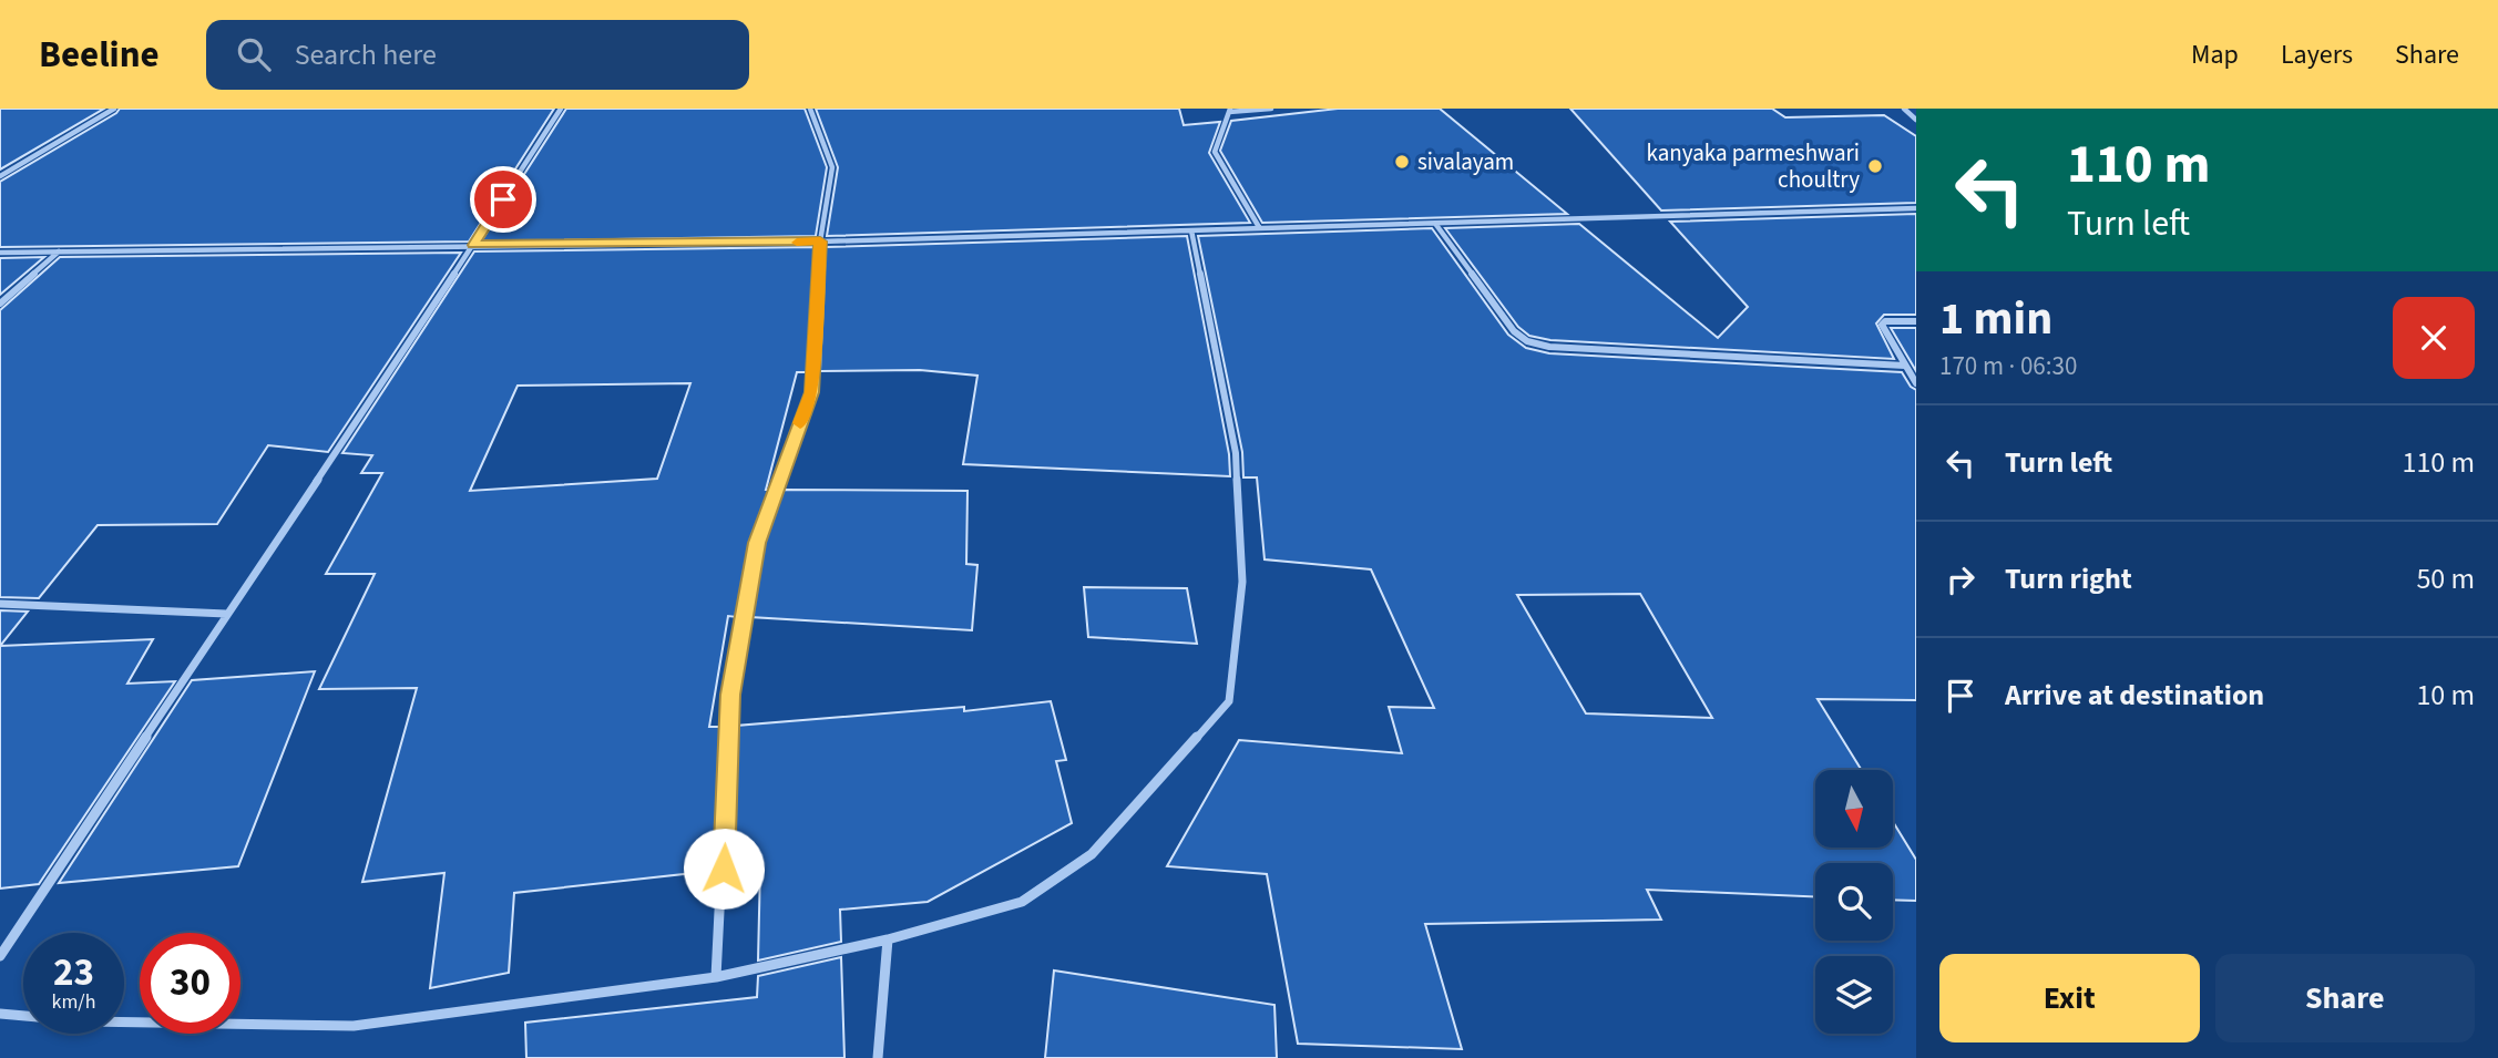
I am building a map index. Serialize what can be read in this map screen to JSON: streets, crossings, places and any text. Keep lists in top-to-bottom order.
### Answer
{
  "places": ["sivalayam", "kanyaka parmeshwari choultry"],
  "north": "bottom",
  "page": {
    "header": "Beeline",
    "search": "Search here",
    "nav": ["Map", "Layers", "Share"],
    "turn": ["110 m", "Turn left"],
    "heading": ["1 min", "170 m · 06:30"],
    "list": [
      {
        "name": "Turn left",
        "value": "110 m"
      },
      {
        "name": "Turn right",
        "value": "50 m"
      },
      {
        "name": "Arrive at destination",
        "value": "10 m"
      }
    ],
    "speed": "23 km/h",
    "limit": "30",
    "buttons": ["Exit", "Share"]
  }
}
